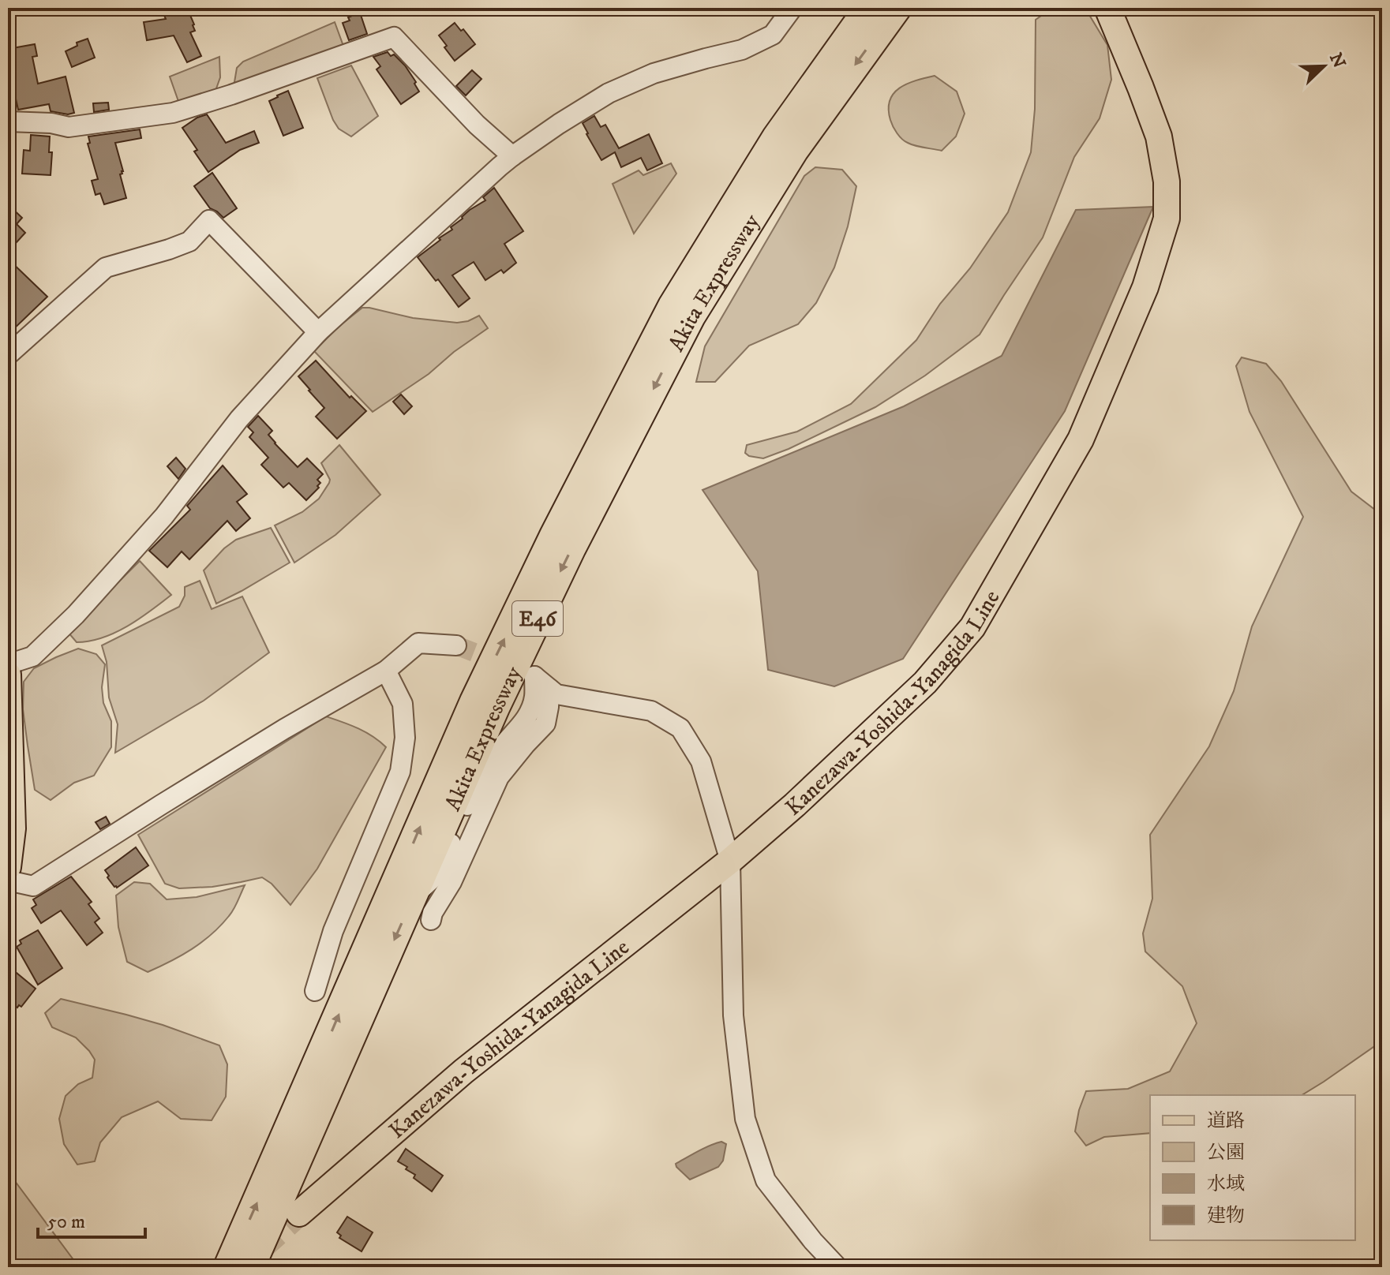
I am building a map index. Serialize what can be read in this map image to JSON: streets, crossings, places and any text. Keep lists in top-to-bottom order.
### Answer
{
  "streets": {
    "highway": ["Akita Expressway", "E46"],
    "main road": ["Kanezawa-Yoshida-Yanagida Line"]
  },
  "legend": [
    "道路",
    "公園",
    "水域",
    "建物"
  ],
  "scale_bar": "50 m",
  "north": "top right"
}
